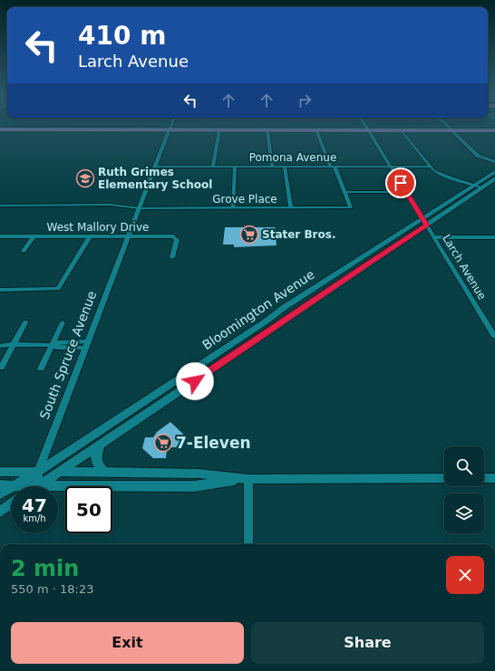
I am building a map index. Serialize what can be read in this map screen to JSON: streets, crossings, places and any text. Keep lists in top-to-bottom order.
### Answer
{
  "streets": {
    "main road": ["Bloomington Avenue"],
    "street": [
      "Pomona Avenue",
      "Grove Place",
      "West Mallory Drive",
      "Larch Avenue",
      "South Spruce Avenue"
    ]
  },
  "crossings": [
    ["Pomona Avenue", "Larch Avenue"],
    ["Pomona Avenue", "South Spruce Avenue"],
    ["Grove Place", "South Spruce Avenue"],
    ["West Mallory Drive", "South Spruce Avenue"],
    ["Larch Avenue", "Bloomington Avenue"],
    ["Bloomington Avenue", "South Spruce Avenue"]
  ],
  "places": {
    "school or university": ["Ruth Grimes Elementary School"],
    "supermarket": ["Stater Bros.", "7-Eleven"]
  },
  "page": {
    "turn": ["410 m", "Larch Avenue"],
    "speed": "47 km/h",
    "limit": "50",
    "heading": ["2 min", "550 m · 18:23"],
    "buttons": ["Exit", "Share"]
  }
}
